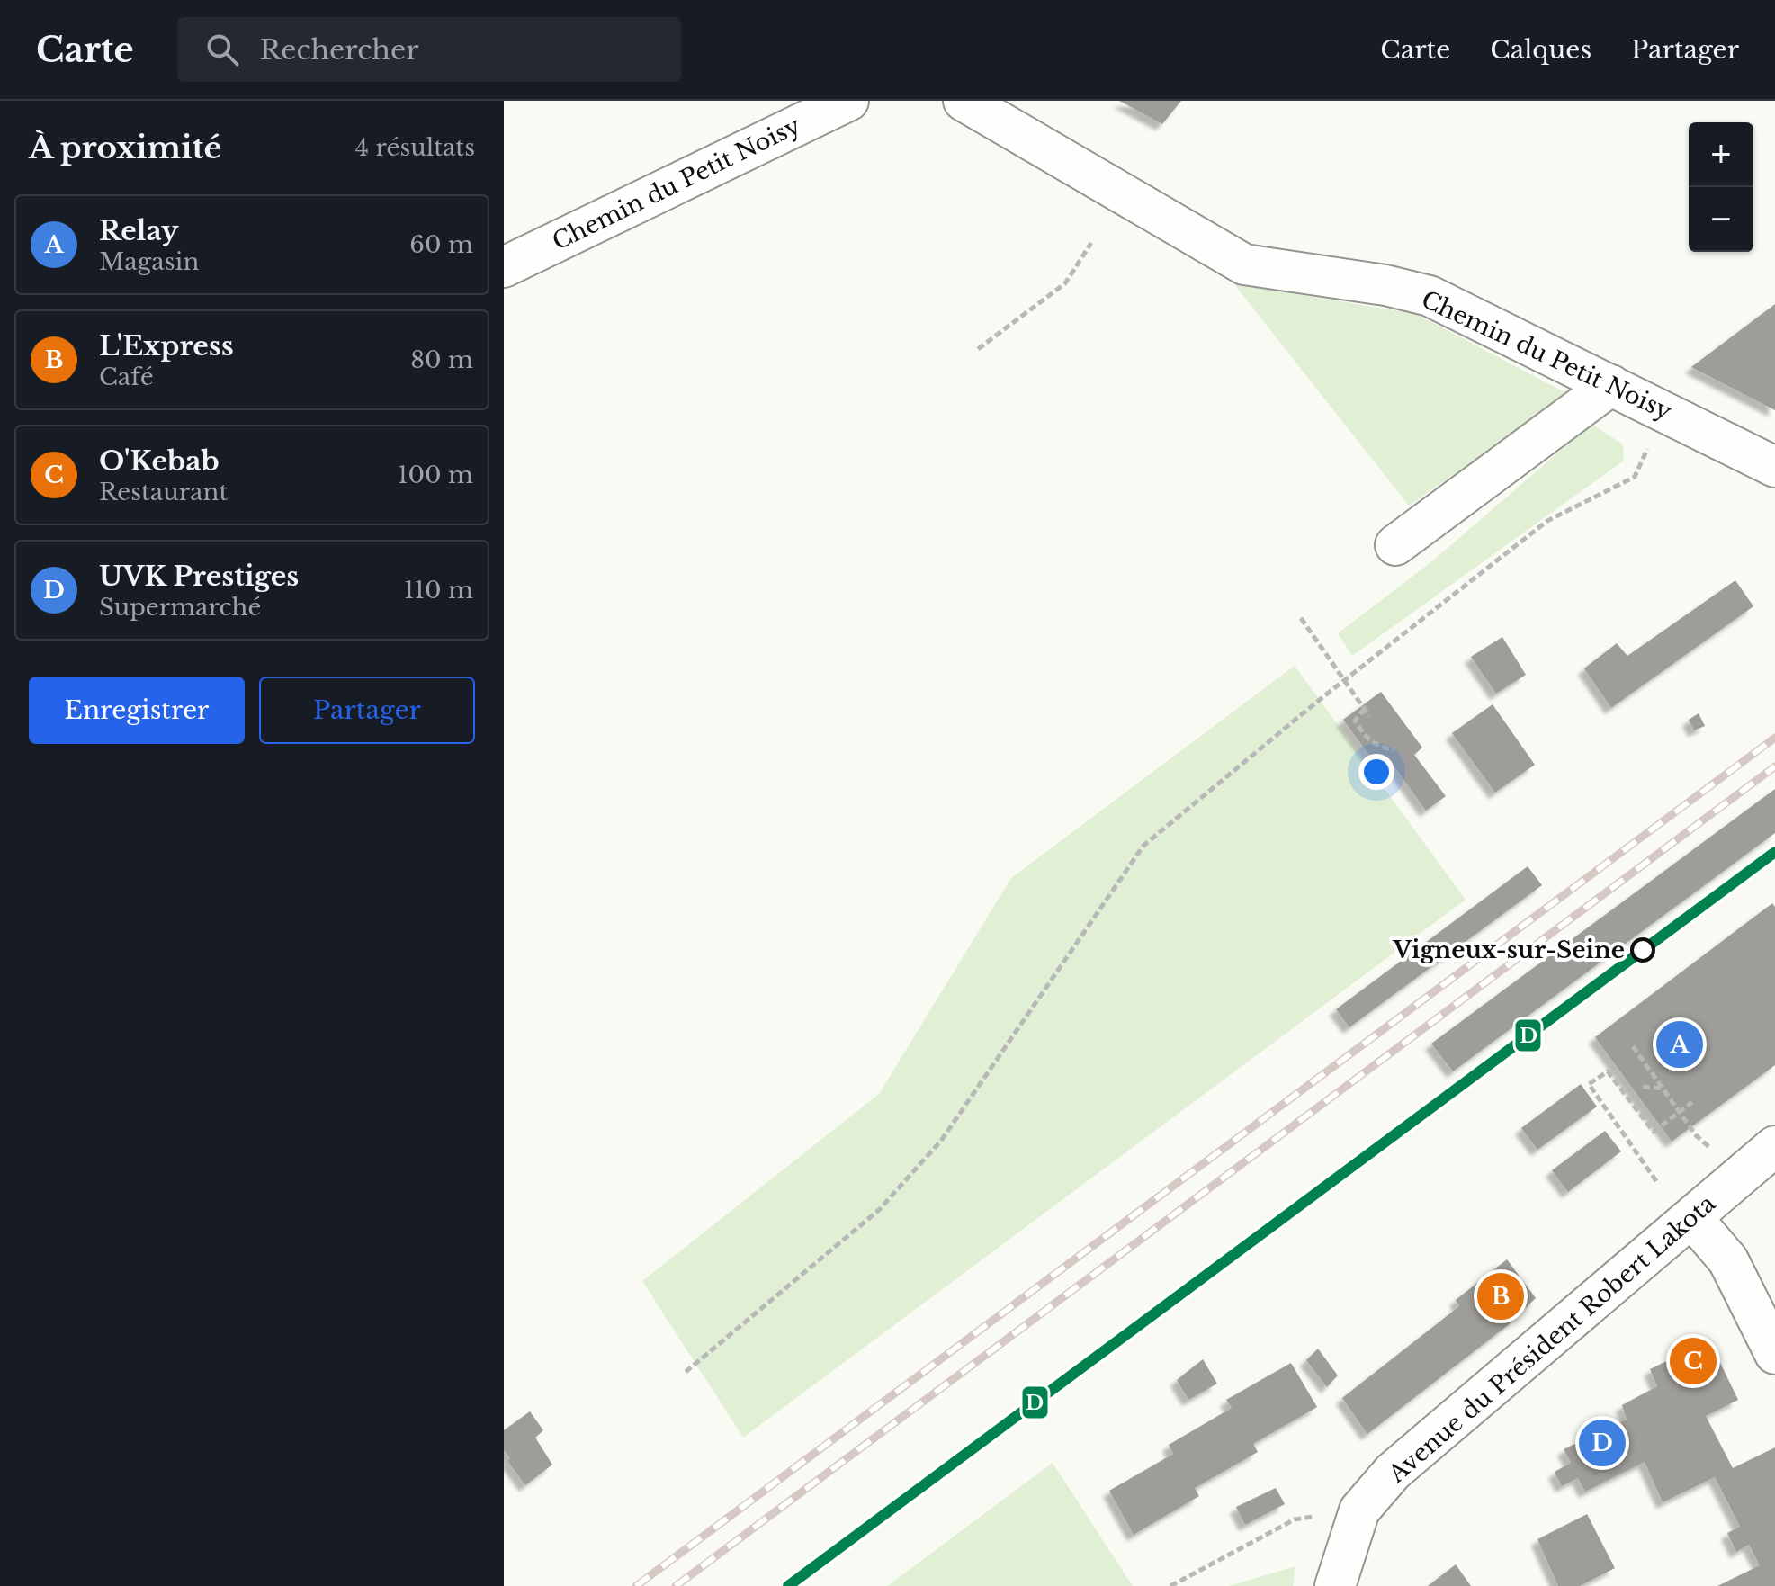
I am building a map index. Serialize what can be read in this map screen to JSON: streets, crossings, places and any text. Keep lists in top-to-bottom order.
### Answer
{
  "streets": {
    "street": ["Chemin du Petit Noisy", "Avenue du Président Robert Lakota"]
  },
  "places": ["Vigneux-sur-Seine"],
  "lines": ["transit line D"],
  "page": {
    "header": "Carte",
    "search": "Rechercher",
    "nav": ["Carte", "Calques", "Partager"],
    "heading": ["À proximité", "4 résultats"],
    "map_buttons": ["+", "−"],
    "list": [
      {
        "mark": "A",
        "name": "Relay",
        "note": "Magasin",
        "value": "60 m"
      },
      {
        "mark": "B",
        "name": "L'Express",
        "note": "Café",
        "value": "80 m"
      },
      {
        "mark": "C",
        "name": "O'Kebab",
        "note": "Restaurant",
        "value": "100 m"
      },
      {
        "mark": "D",
        "name": "UVK Prestiges",
        "note": "Supermarché",
        "value": "110 m"
      }
    ],
    "buttons": ["Enregistrer", "Partager"],
    "pins": [
      "A",
      "B",
      "C",
      "D"
    ]
  }
}
